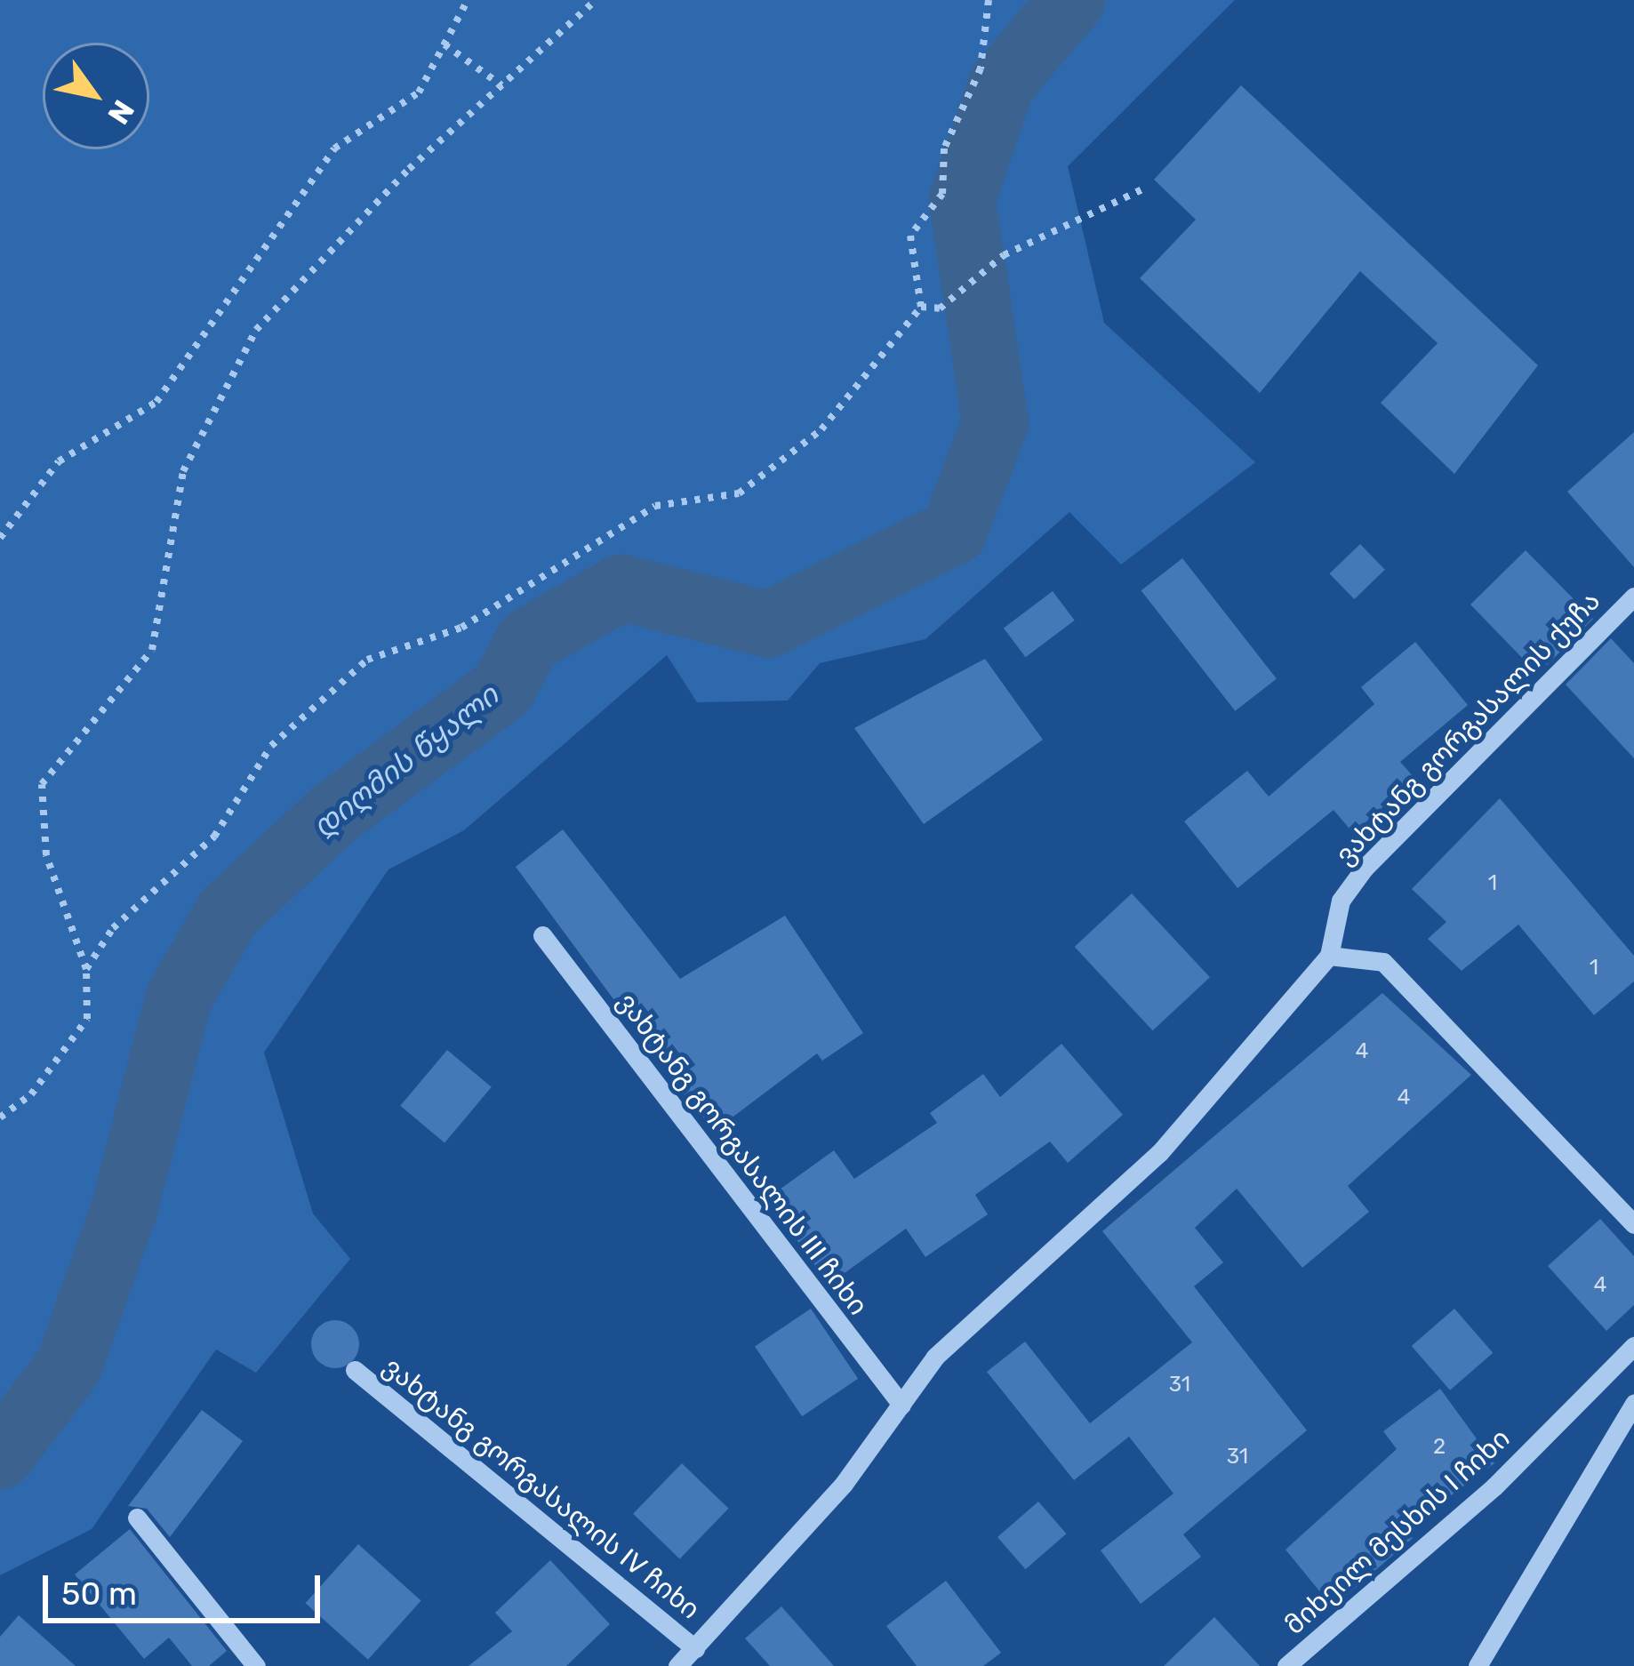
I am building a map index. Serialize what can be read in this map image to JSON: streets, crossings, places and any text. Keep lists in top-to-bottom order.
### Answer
{
  "streets": {
    "street": [
      "ვახტანგ გორგასალის ქუჩა",
      "ვახტანგ გორგასალის III ჩიხი",
      "ვახტანგ გორგასალის IV ჩიხი",
      "მიხეილ მესხის I ჩიხი"
    ]
  },
  "crossings": [
    ["ვახტანგ გორგასალის ქუჩა", "ვახტანგ გორგასალის III ჩიხი"],
    ["ვახტანგ გორგასალის ქუჩა", "ვახტანგ გორგასალის IV ჩიხი"]
  ],
  "water": ["დიღმის წყალი"],
  "house_numbers": [
    "1",
    "1",
    "4",
    "4",
    "4",
    "31",
    "2",
    "31"
  ],
  "scale_bar": "50 m",
  "north": "bottom right"
}
